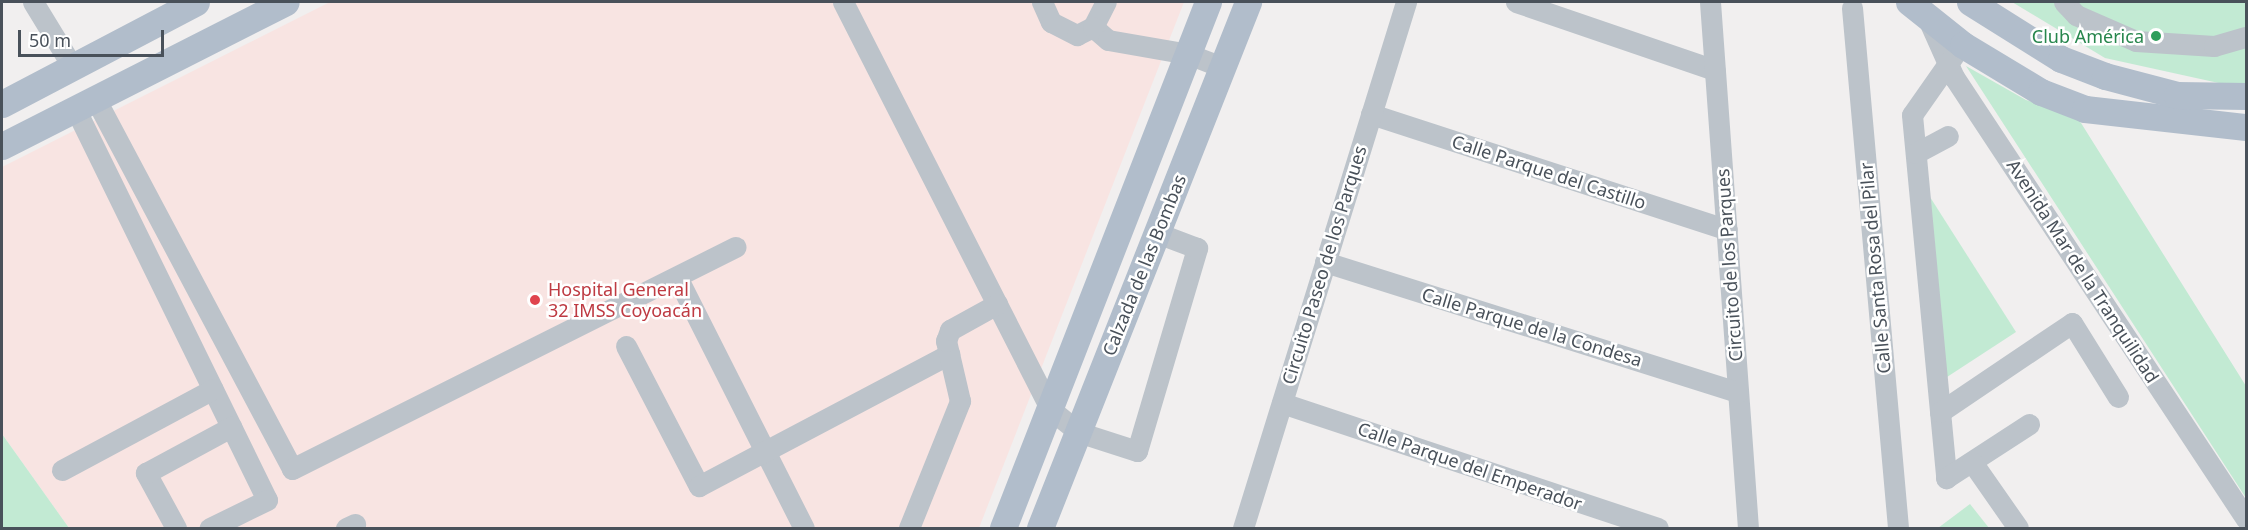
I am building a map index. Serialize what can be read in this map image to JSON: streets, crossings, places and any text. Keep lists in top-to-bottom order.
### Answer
{
  "streets": {
    "main road": ["Calzada de las Bombas"],
    "street": [
      "Calle Parque del Castillo",
      "Circuito Paseo de los Parques",
      "Circuito de los Parques",
      "Calle Santa Rosa del Pilar",
      "Avenida Mar de la Tranquilidad",
      "Calle Parque de la Condesa",
      "Calle Parque del Emperador"
    ]
  },
  "crossings": [
    ["Calle Parque del Castillo", "Circuito Paseo de los Parques"],
    ["Calle Parque del Castillo", "Circuito de los Parques"],
    ["Circuito Paseo de los Parques", "Calle Parque de la Condesa"],
    ["Circuito Paseo de los Parques", "Calle Parque del Emperador"],
    ["Circuito de los Parques", "Calle Parque de la Condesa"]
  ],
  "places": ["Club América", "Hospital General 32 IMSS Coyoacán"],
  "scale_bar": "50 m"
}
